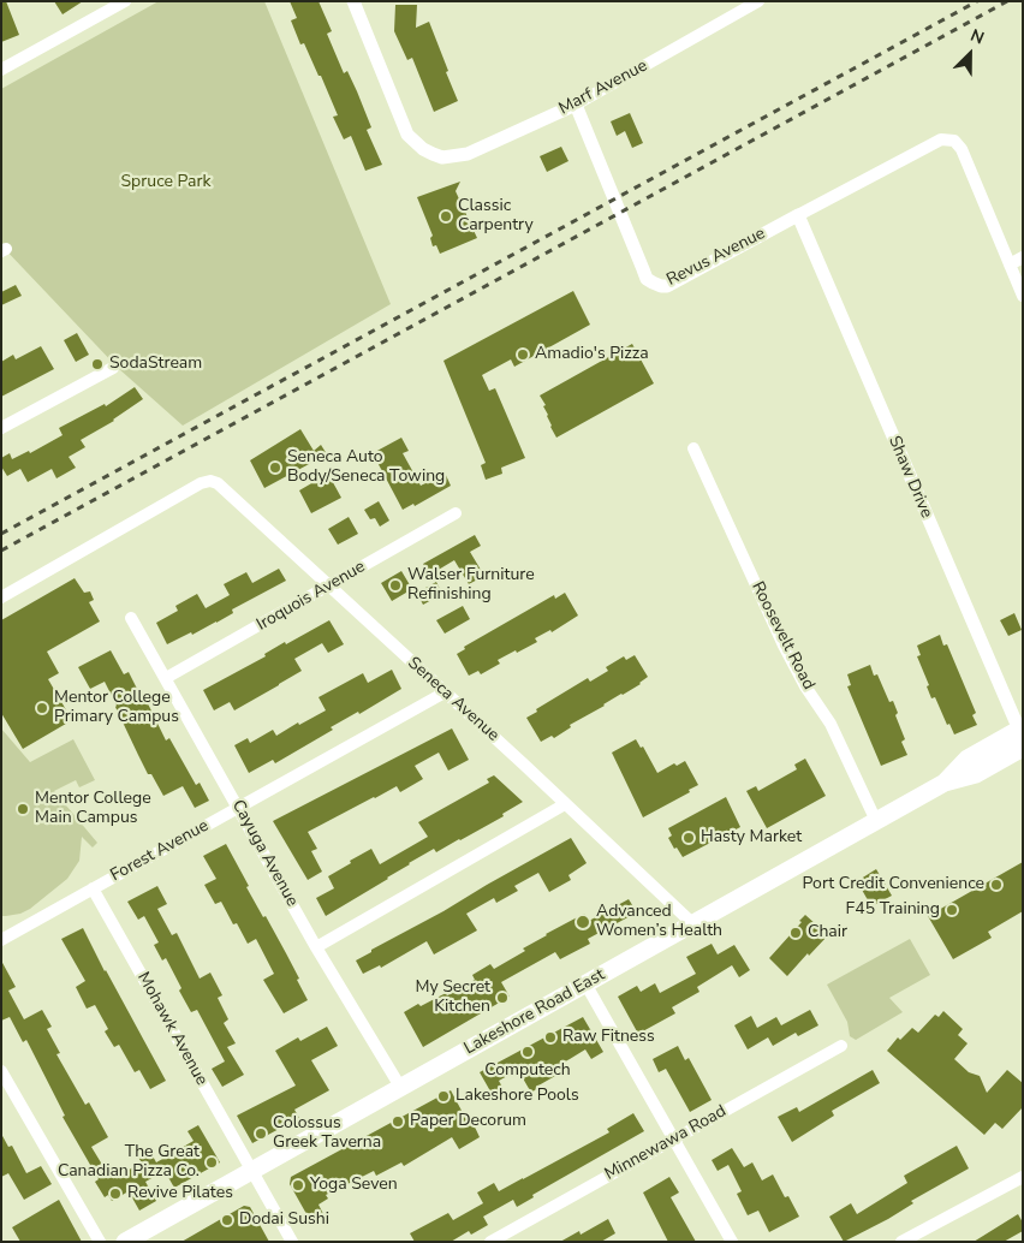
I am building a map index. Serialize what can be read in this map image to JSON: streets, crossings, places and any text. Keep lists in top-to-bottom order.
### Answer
{
  "streets": {
    "main road": ["Lakeshore Road East"],
    "street": [
      "Marf Avenue",
      "Revus Avenue",
      "Shaw Drive",
      "Iroquois Avenue",
      "Roosevelt Road",
      "Seneca Avenue",
      "Forest Avenue",
      "Cayuga Avenue",
      "Mohawk Avenue",
      "Minnewawa Road"
    ]
  },
  "crossings": [
    ["Marf Avenue", "Revus Avenue"],
    ["Revus Avenue", "Shaw Drive"],
    ["Shaw Drive", "Lakeshore Road East"],
    ["Iroquois Avenue", "Seneca Avenue"],
    ["Iroquois Avenue", "Cayuga Avenue"],
    ["Roosevelt Road", "Lakeshore Road East"],
    ["Seneca Avenue", "Forest Avenue"],
    ["Seneca Avenue", "Lakeshore Road East"],
    ["Forest Avenue", "Cayuga Avenue"],
    ["Forest Avenue", "Mohawk Avenue"],
    ["Cayuga Avenue", "Lakeshore Road East"],
    ["Lakeshore Road East", "Mohawk Avenue"]
  ],
  "parks": ["Spruce Park"],
  "places": [
    "Classic Carpentry",
    "Amadio's Pizza",
    "SodaStream",
    "Seneca Auto Body/Seneca Towing",
    "Walser Furniture Refinishing",
    "Mentor College Primary Campus",
    "Mentor College Main Campus",
    "Hasty Market",
    "Port Credit Convenience",
    "F45 Training",
    "Advanced Women’s Health",
    "Chair",
    "My Secret Kitchen",
    "Raw Fitness",
    "Computech",
    "Lakeshore Pools",
    "Paper Decorum",
    "Colossus Greek Taverna",
    "The Great Canadian Pizza Co.",
    "Yoga Seven",
    "Revive Pilates",
    "Dodai Sushi"
  ],
  "north": "top right"
}
